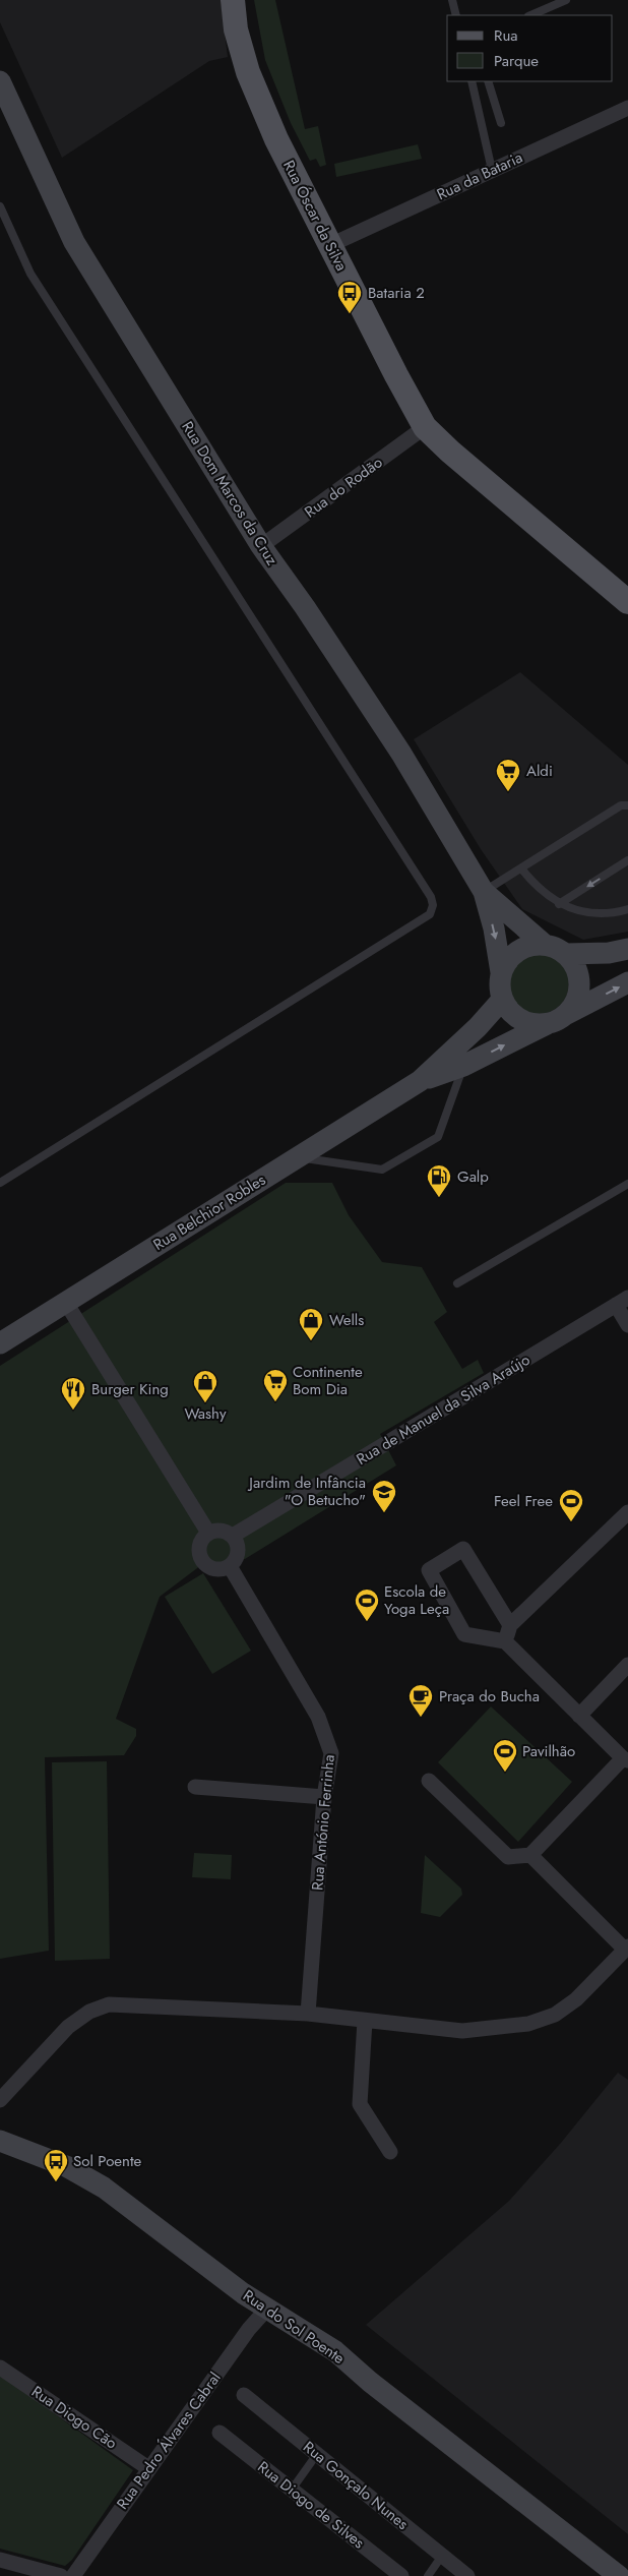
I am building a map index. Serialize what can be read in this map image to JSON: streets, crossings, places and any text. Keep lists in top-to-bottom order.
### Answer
{
  "streets": {
    "main road": ["Rua Óscar da Silva"],
    "street": [
      "Rua da Bataria",
      "Rua do Rodão",
      "Rua Dom Marcos da Cruz",
      "Rua Belchior Robles",
      "Rua de Manuel da Silva Araújo",
      "Rua António Ferrinha",
      "Rua do Sol Poente",
      "Rua Diogo Cão",
      "Rua Pedro Álvares Cabral",
      "Rua Gonçalo Nunes",
      "Rua Diogo de Silves"
    ]
  },
  "crossings": [
    ["Rua da Bataria", "Rua Óscar da Silva"],
    ["Rua Óscar da Silva", "Rua do Rodão"],
    ["Rua do Rodão", "Rua Dom Marcos da Cruz"],
    ["Rua Dom Marcos da Cruz", "Rua Belchior Robles"],
    ["Rua de Manuel da Silva Araújo", "Rua António Ferrinha"],
    ["Rua do Sol Poente", "Rua Pedro Álvares Cabral"],
    ["Rua Diogo Cão", "Rua Pedro Álvares Cabral"]
  ],
  "places": {
    "bus stop": ["Bataria 2", "Sol Poente"],
    "supermarket": ["Aldi", "Continente Bom Dia"],
    "fuel station": ["Galp"],
    "shop": ["Wells", "Washy"],
    "restaurant": ["Burger King"],
    "school or university": ["Jardim de Infância \"O Betucho\""],
    "sports": ["Feel Free", "Escola de Yoga Leça", "Pavilhão"],
    "cafe": ["Praça do Bucha"]
  },
  "legend": ["Rua", "Parque"]
}
